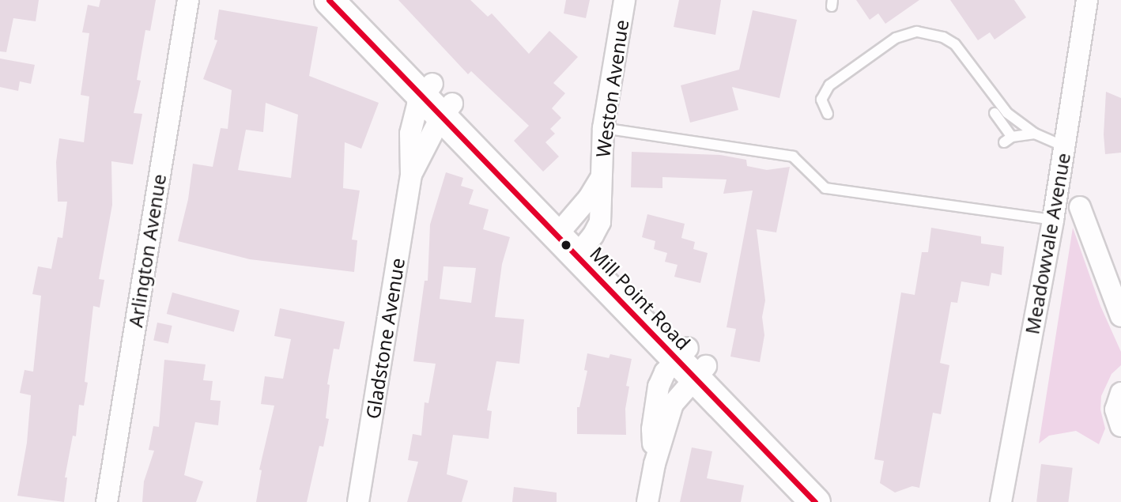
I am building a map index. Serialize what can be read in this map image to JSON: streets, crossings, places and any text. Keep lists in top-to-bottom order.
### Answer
{
  "streets": {
    "main road": ["Mill Point Road"],
    "street": [
      "Weston Avenue",
      "Meadowvale Avenue",
      "Arlington Avenue",
      "Gladstone Avenue"
    ]
  },
  "crossings": [
    ["Weston Avenue", "Mill Point Road"],
    ["Mill Point Road", "Gladstone Avenue"]
  ]
}
